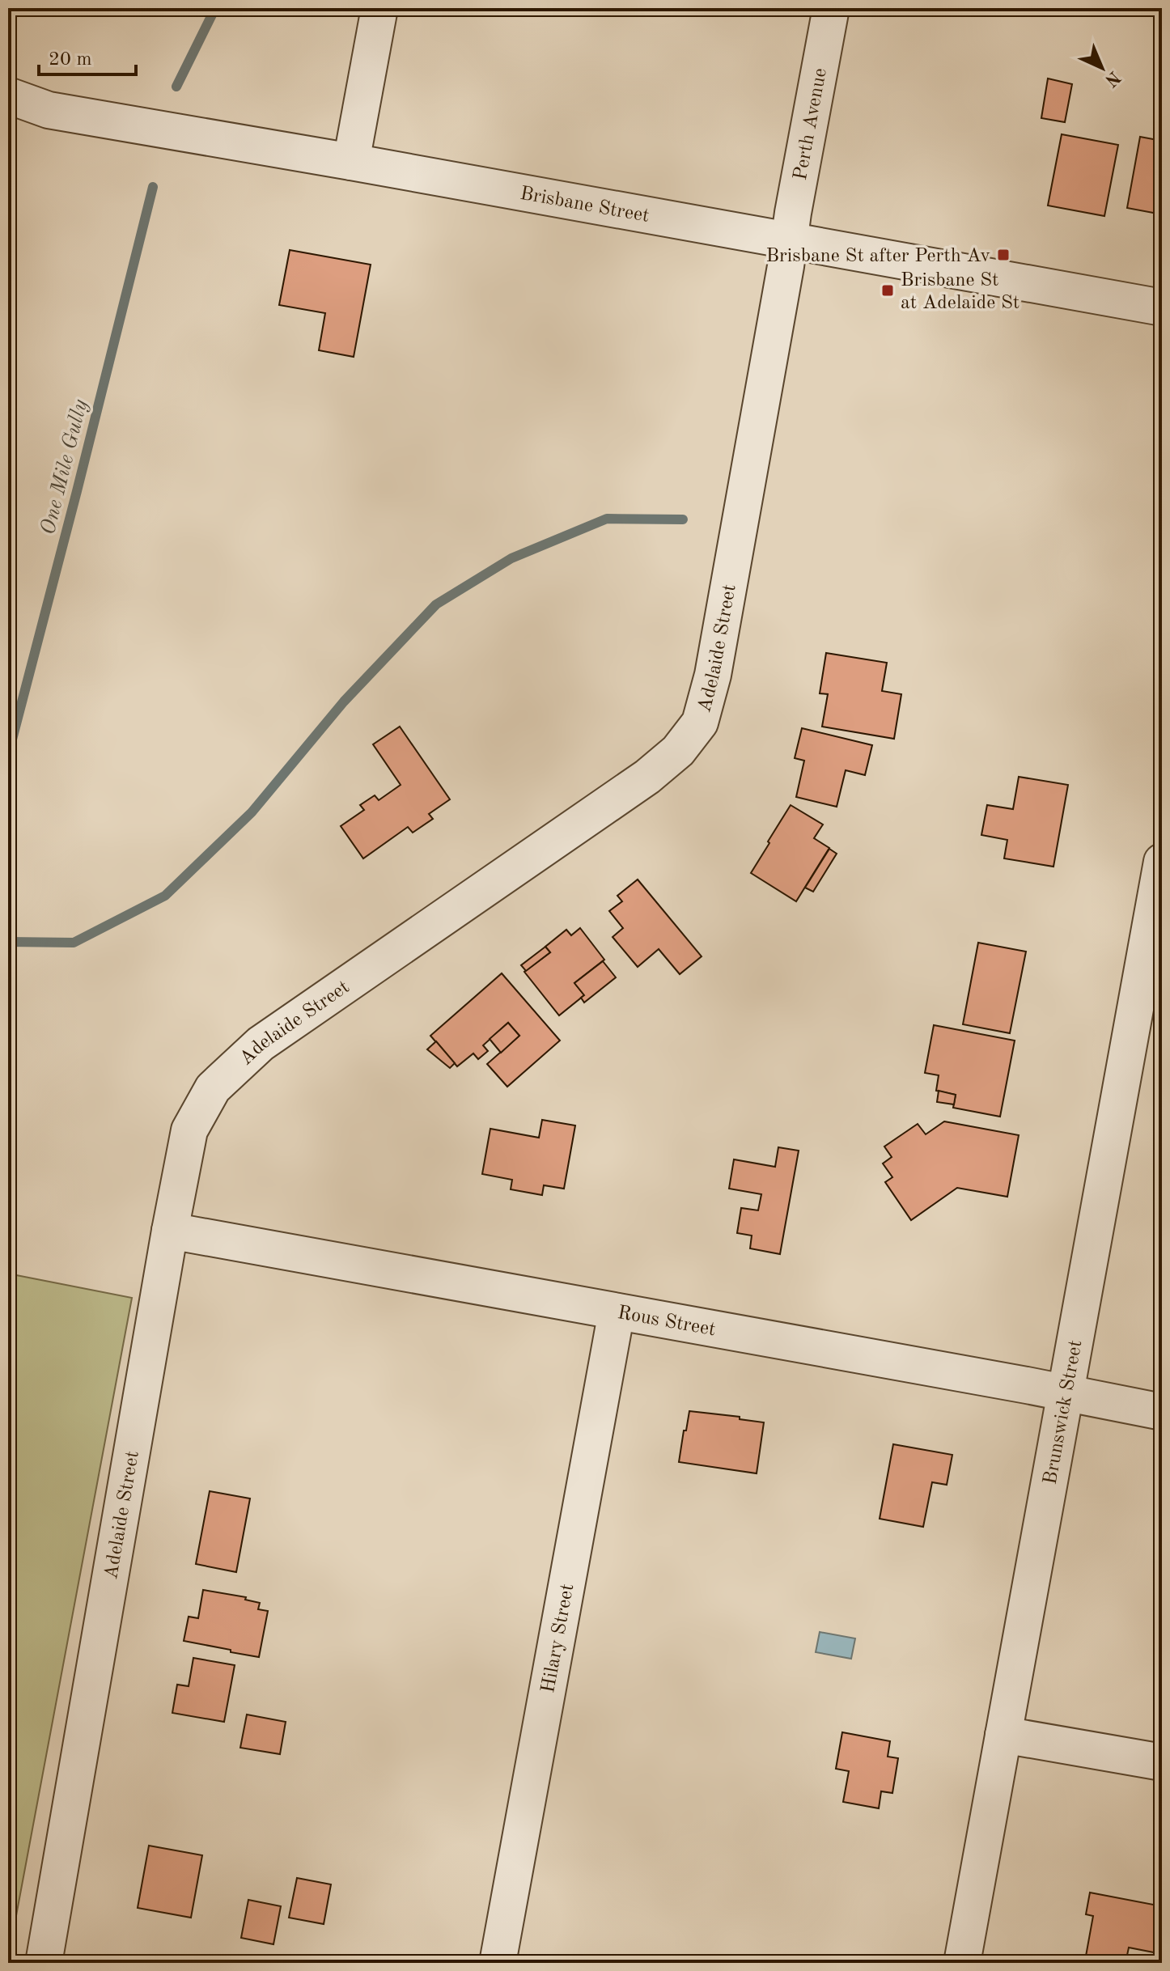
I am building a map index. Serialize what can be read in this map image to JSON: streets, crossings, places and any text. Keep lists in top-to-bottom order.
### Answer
{
  "streets": {
    "street": [
      "Perth Avenue",
      "Brisbane Street",
      "Adelaide Street",
      "Rous Street",
      "Brunswick Street",
      "Hilary Street"
    ]
  },
  "crossings": [
    ["Perth Avenue", "Brisbane Street"],
    ["Perth Avenue", "Adelaide Street"],
    ["Brisbane Street", "Adelaide Street"],
    ["Adelaide Street", "Rous Street"],
    ["Rous Street", "Brunswick Street"],
    ["Rous Street", "Hilary Street"]
  ],
  "water": ["One Mile Gully"],
  "places": {
    "transit": ["Brisbane St after Perth Av", "Brisbane St at Adelaide St"]
  },
  "scale_bar": "20 m",
  "north": "bottom right"
}
